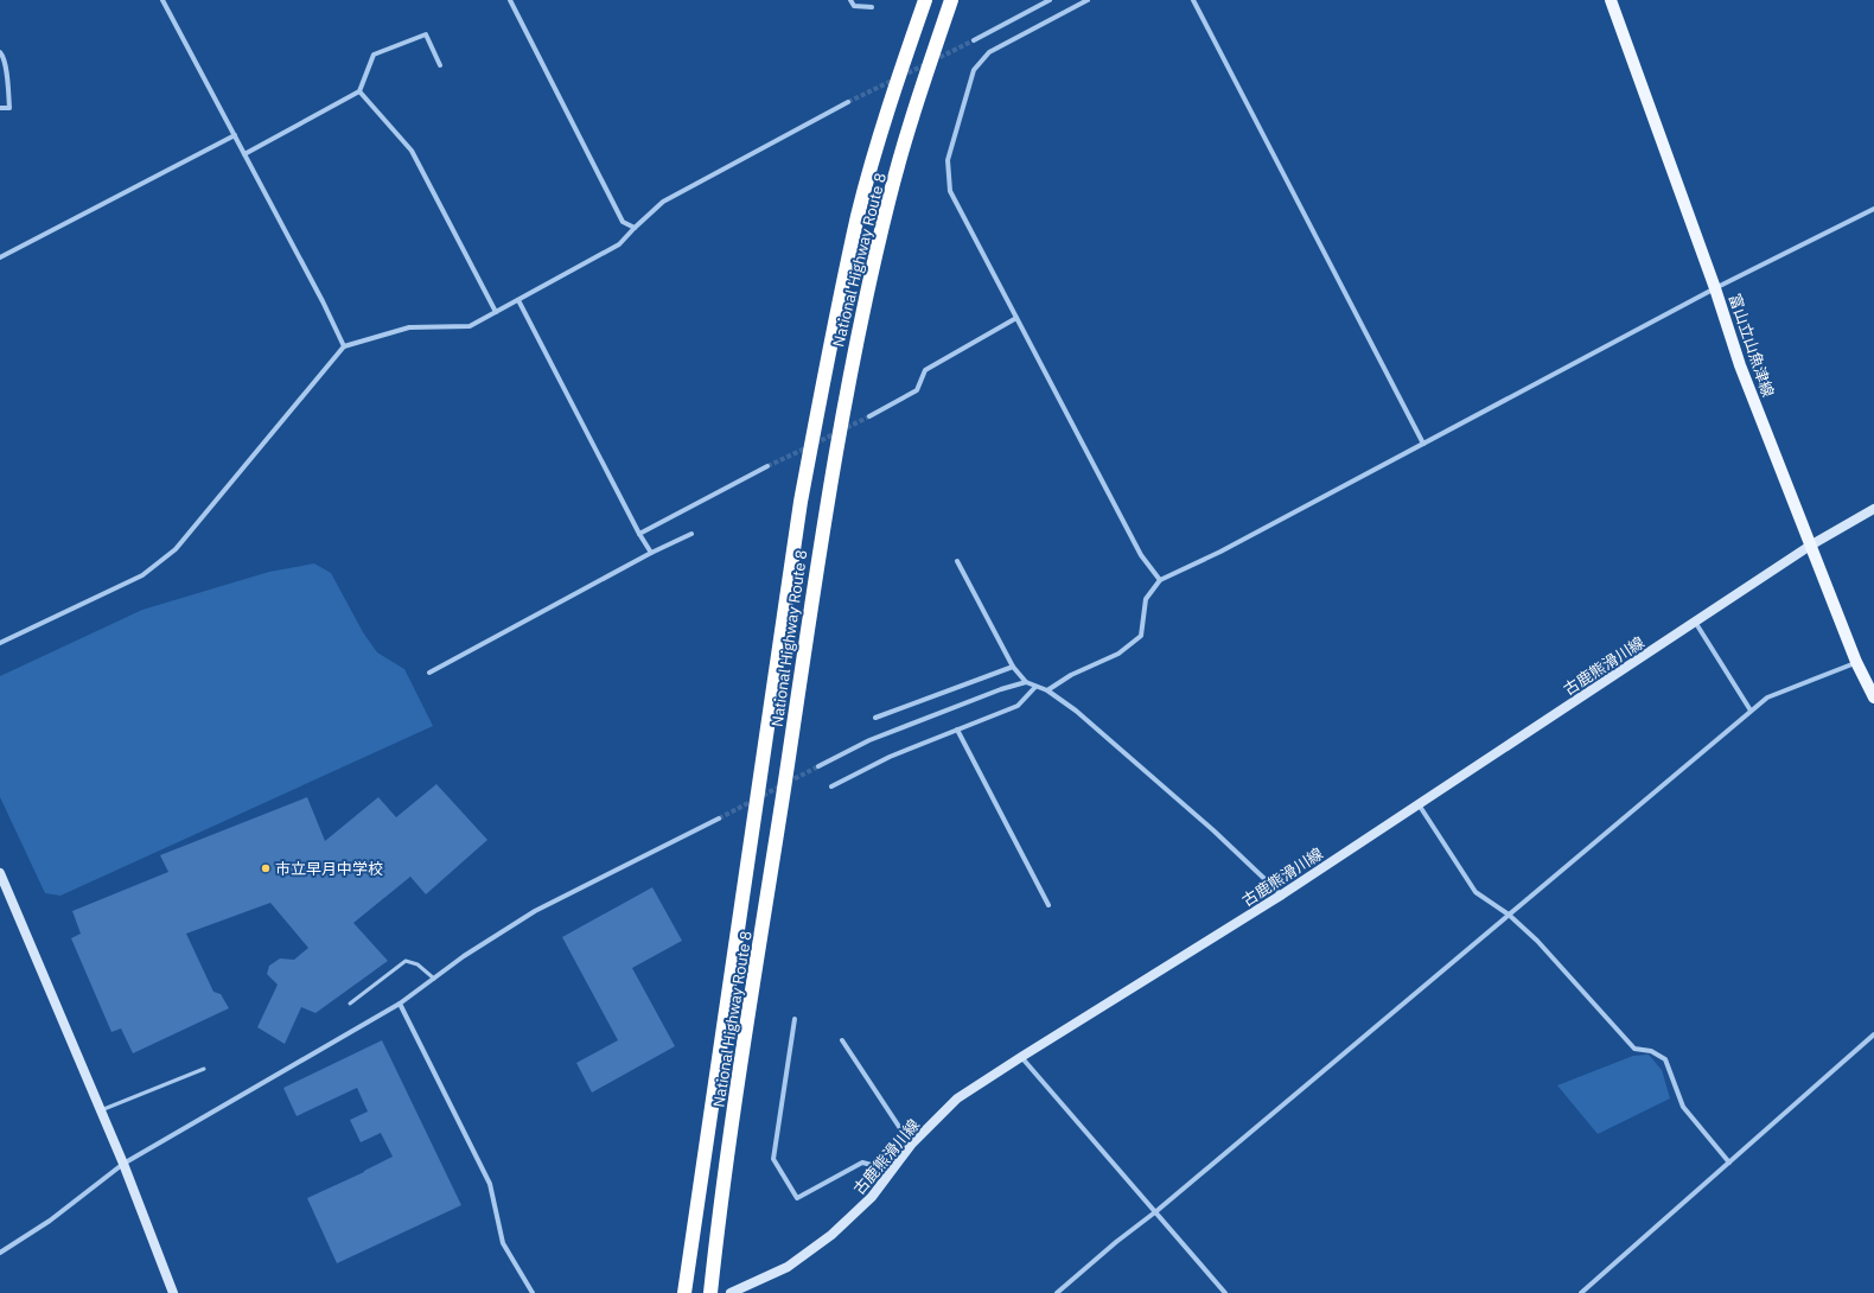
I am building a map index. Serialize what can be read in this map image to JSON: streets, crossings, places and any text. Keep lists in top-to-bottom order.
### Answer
{
  "streets": {
    "highway": ["National Highway Route 8"],
    "main road": ["富山立山魚津線", "古鹿熊滑川線"]
  },
  "crossings": [
    ["富山立山魚津線", "古鹿熊滑川線"]
  ],
  "places": ["市立早月中学校"]
}
